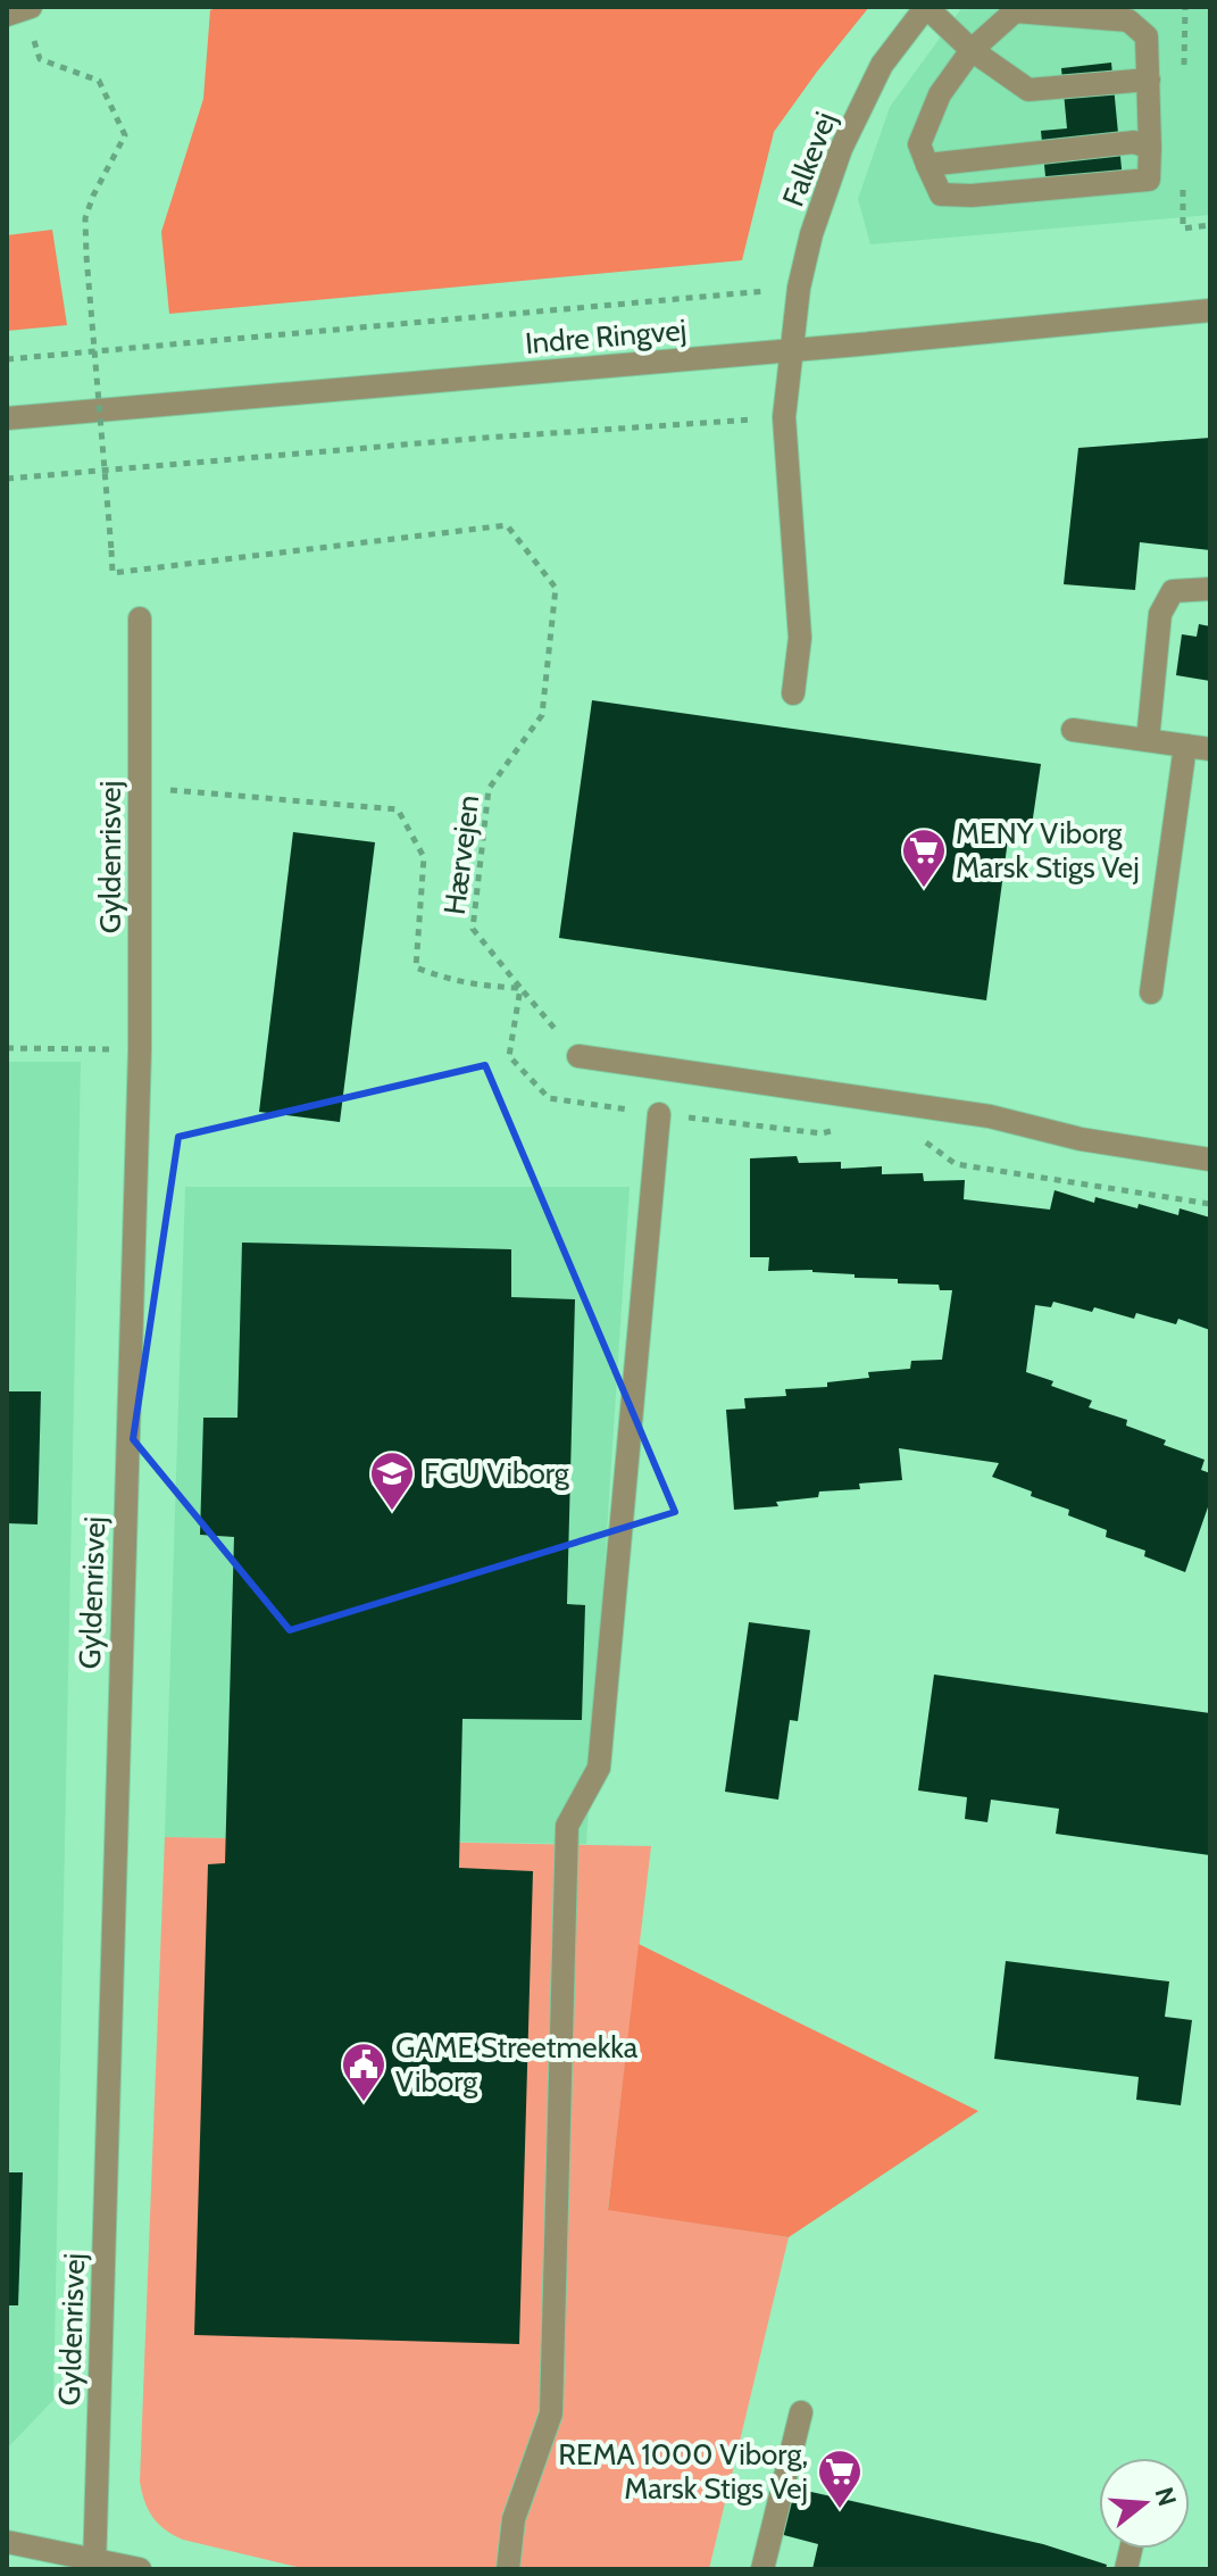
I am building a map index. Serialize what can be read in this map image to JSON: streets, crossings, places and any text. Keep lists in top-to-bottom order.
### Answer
{
  "streets": {
    "street": ["Falkevej", "Indre Ringvej", "Gyldenrisvej"],
    "path": ["Hærvejen"]
  },
  "crossings": [
    ["Falkevej", "Indre Ringvej"]
  ],
  "places": {
    "supermarket": ["MENY Viborg Marsk Stigs Vej", "REMA 1000 Viborg, Marsk Stigs Vej"],
    "school or university": ["FGU Viborg"],
    "public building": ["GAME Streetmekka Viborg"]
  },
  "north": "right"
}
